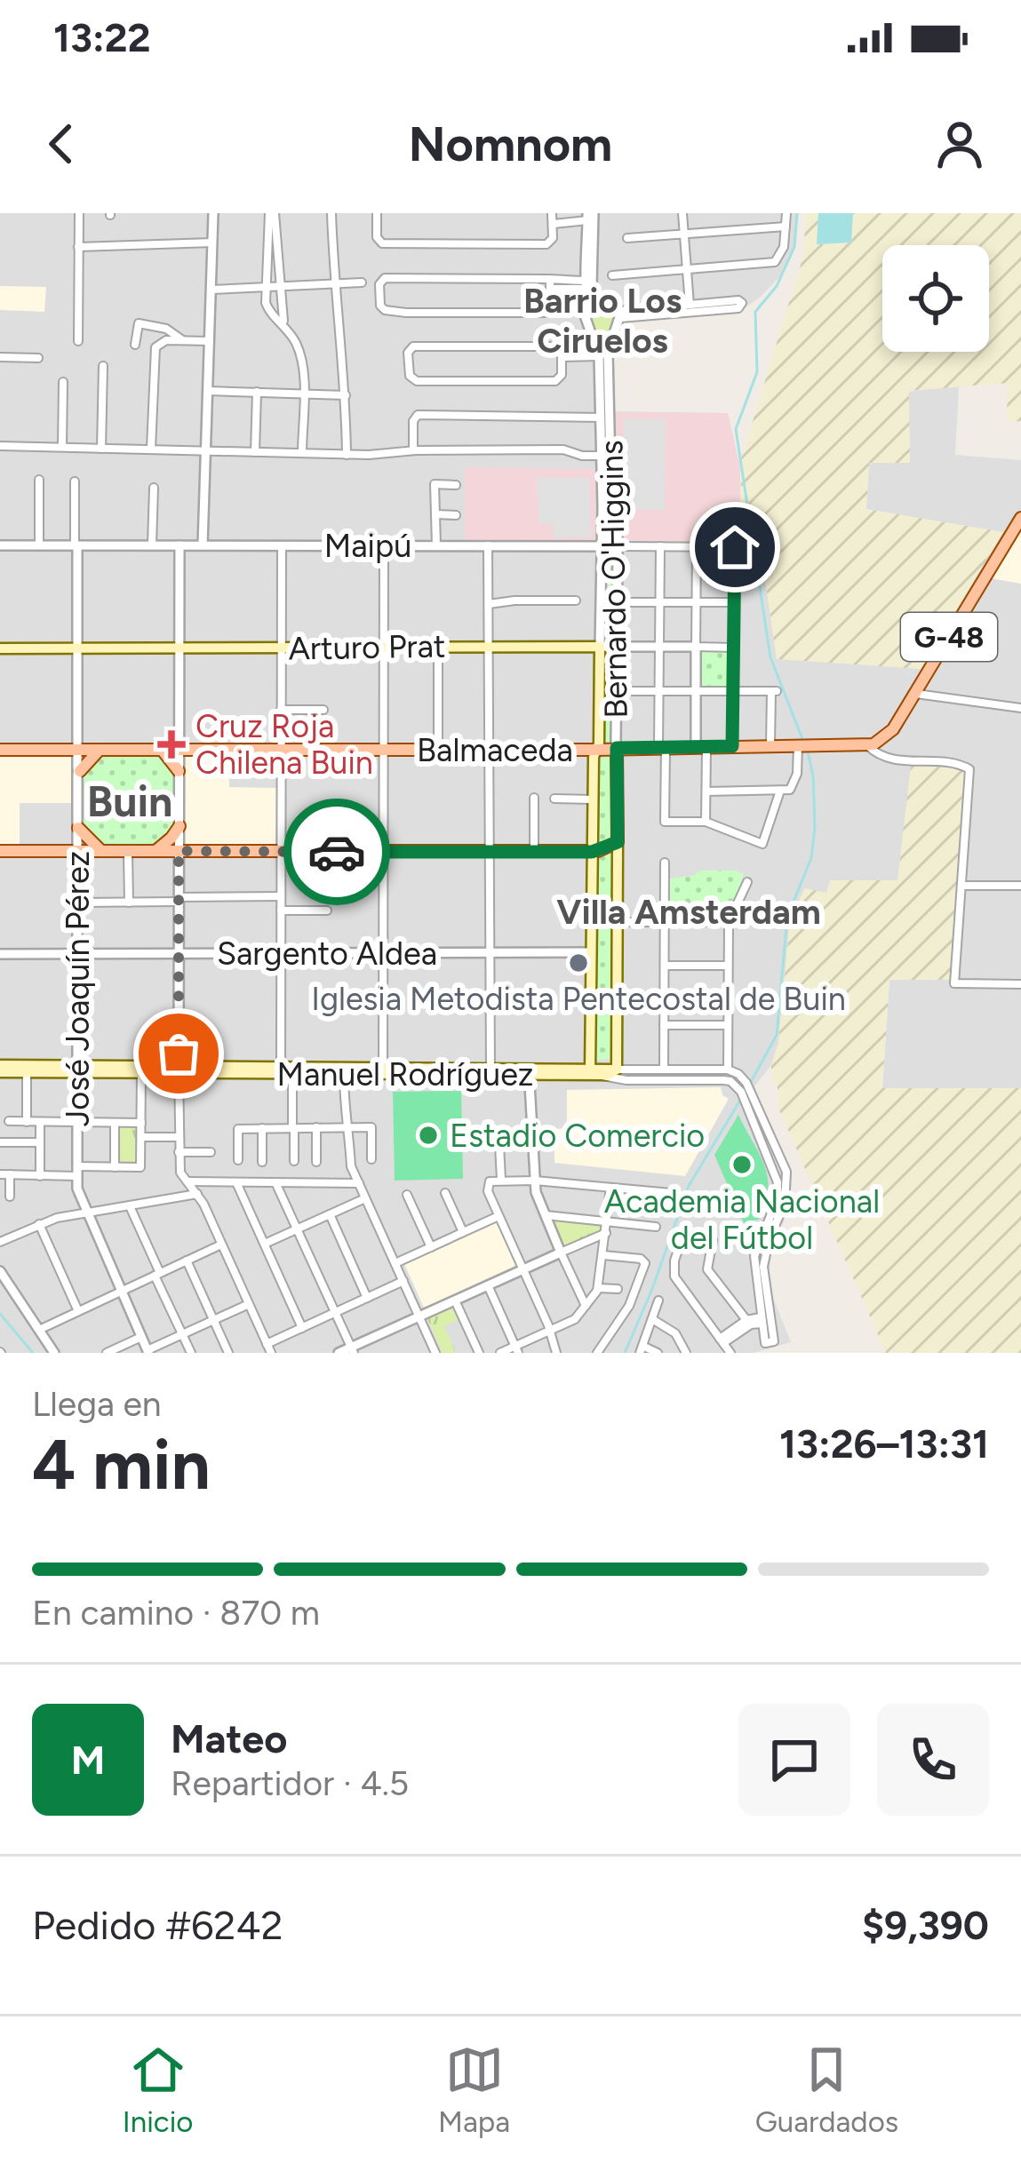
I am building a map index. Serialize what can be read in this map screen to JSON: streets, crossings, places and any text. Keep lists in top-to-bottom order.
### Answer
{
  "streets": {
    "main road": [
      "Bernardo O'Higgins",
      "G-48",
      "Arturo Prat",
      "Balmaceda",
      "Manuel Rodríguez"
    ],
    "street": ["Maipú", "Sargento Aldea", "José Joaquín Pérez"]
  },
  "crossings": [
    ["Maipú", "Bernardo O'Higgins"],
    ["Maipú", "José Joaquín Pérez"],
    ["Bernardo O'Higgins", "Arturo Prat"],
    ["Bernardo O'Higgins", "Balmaceda"],
    ["Bernardo O'Higgins", "Sargento Aldea"],
    ["Bernardo O'Higgins", "Manuel Rodríguez"],
    ["G-48", "Balmaceda"],
    ["Arturo Prat", "José Joaquín Pérez"],
    ["Balmaceda", "José Joaquín Pérez"],
    ["Sargento Aldea", "José Joaquín Pérez"],
    ["José Joaquín Pérez", "Manuel Rodríguez"]
  ],
  "districts": ["Barrio Los Ciruelos", "Buin", "Villa Amsterdam"],
  "places": {
    "health": ["Cruz Roja Chilena Buin"],
    "other": ["Iglesia Metodista Pentecostal de Buin", "Estadio Comercio", "Academia Nacional del Fútbol"]
  },
  "page": {
    "status": "13:22",
    "header": "Nomnom",
    "heading": ["4 min", "Llega en", "13:26–13:31"],
    "panel": [
      "Mateo",
      "Repartidor · 4.5",
      "Pedido #6242",
      "$9,390"
    ],
    "bar": "En camino · 870 m",
    "round": "M",
    "tabs": ["Inicio", "Mapa", "Guardados"]
  }
}
